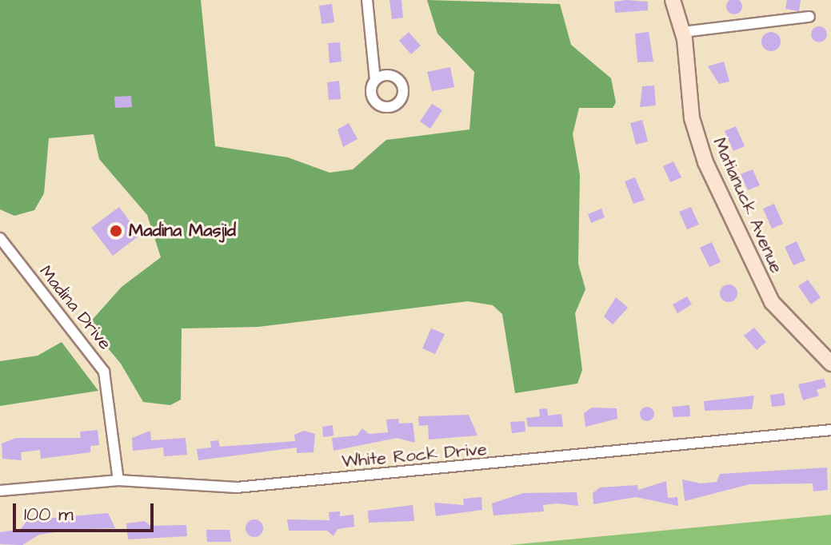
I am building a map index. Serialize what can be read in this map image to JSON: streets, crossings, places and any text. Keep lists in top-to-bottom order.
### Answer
{
  "streets": {
    "street": ["Matianuck Avenue", "Madina Drive", "White Rock Drive"]
  },
  "crossings": [
    ["Madina Drive", "White Rock Drive"]
  ],
  "places": ["Madina Masjid"],
  "scale_bar": "100 m"
}
